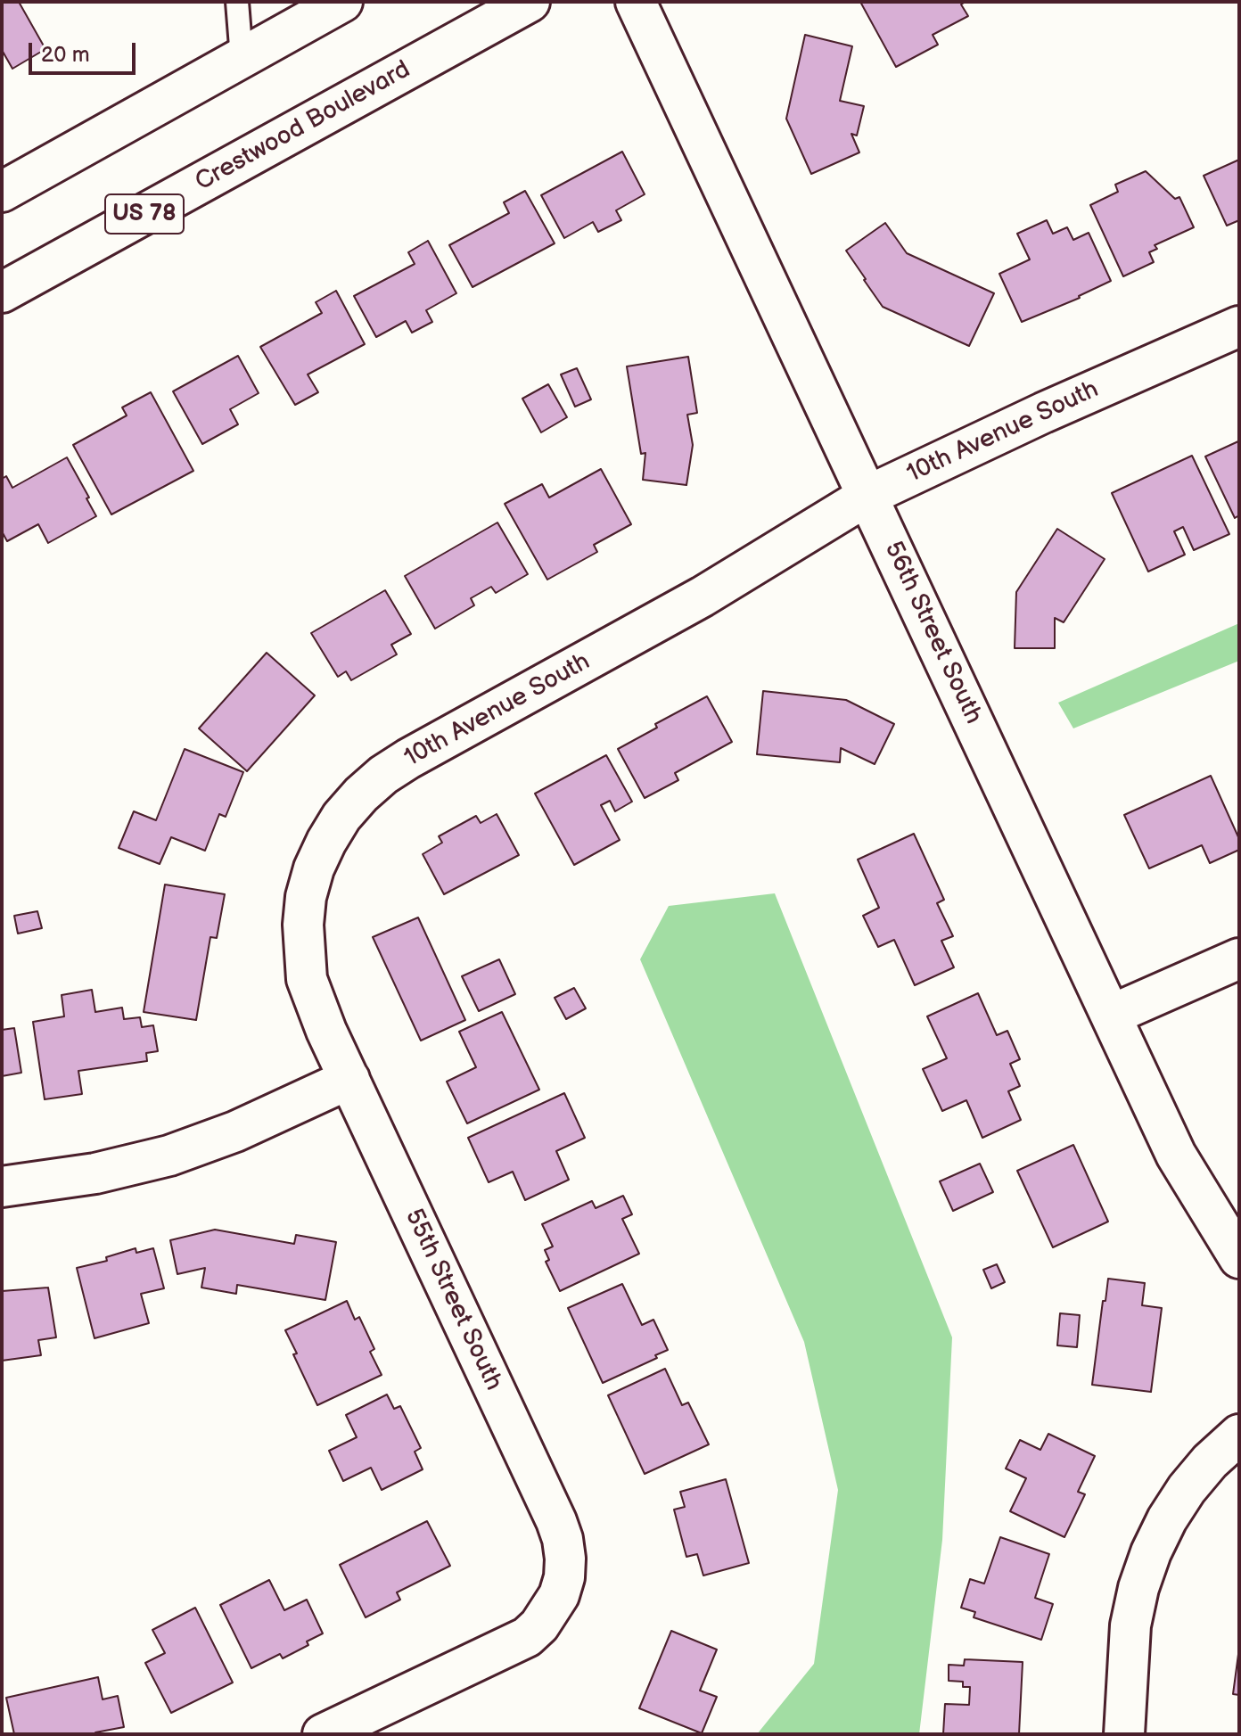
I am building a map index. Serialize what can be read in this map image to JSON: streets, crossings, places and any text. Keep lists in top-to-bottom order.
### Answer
{
  "streets": {
    "street": [
      "Crestwood Boulevard",
      "US 78",
      "10th Avenue South",
      "56th Street South",
      "55th Street South"
    ]
  },
  "crossings": [
    ["10th Avenue South", "56th Street South"],
    ["10th Avenue South", "55th Street South"]
  ],
  "scale_bar": "20 m"
}
